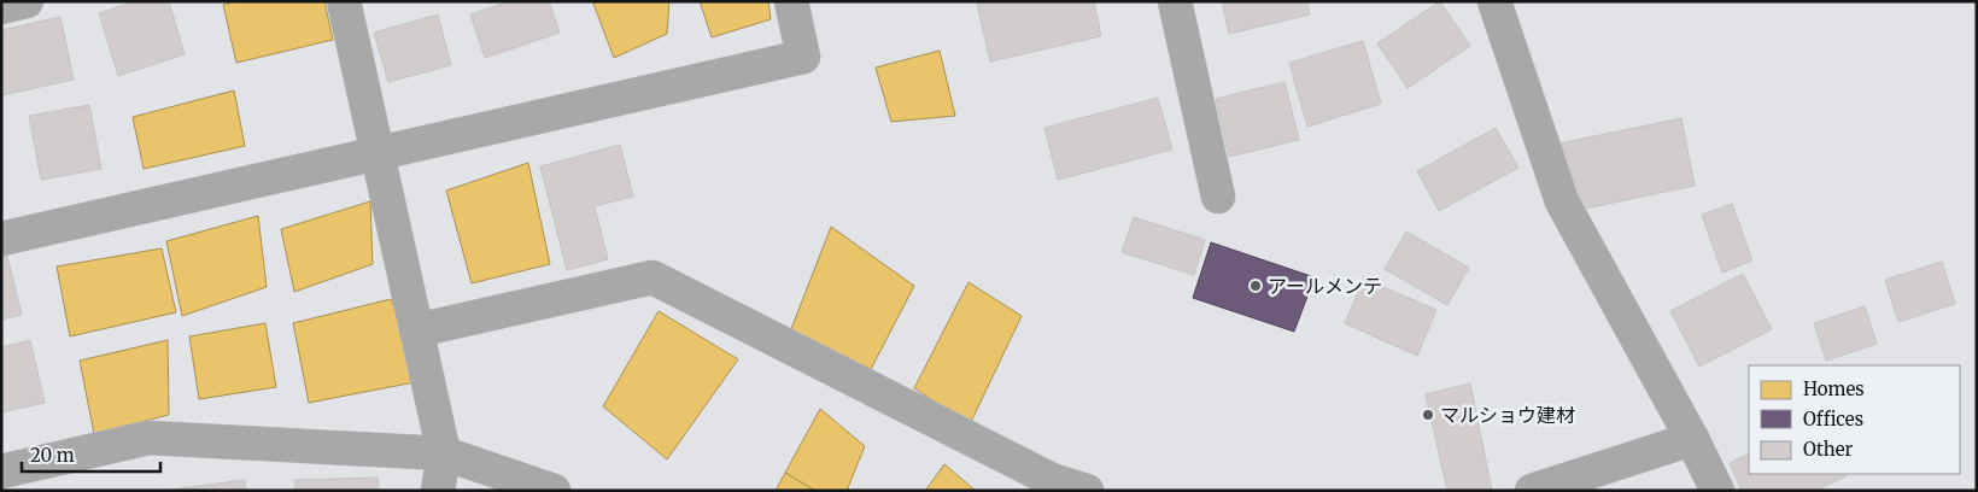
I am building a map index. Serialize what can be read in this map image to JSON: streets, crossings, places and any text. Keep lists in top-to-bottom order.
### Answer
{
  "places": ["アールメンテ", "マルショウ建材"],
  "legend": ["Homes", "Offices", "Other"],
  "scale_bar": "20 m"
}
